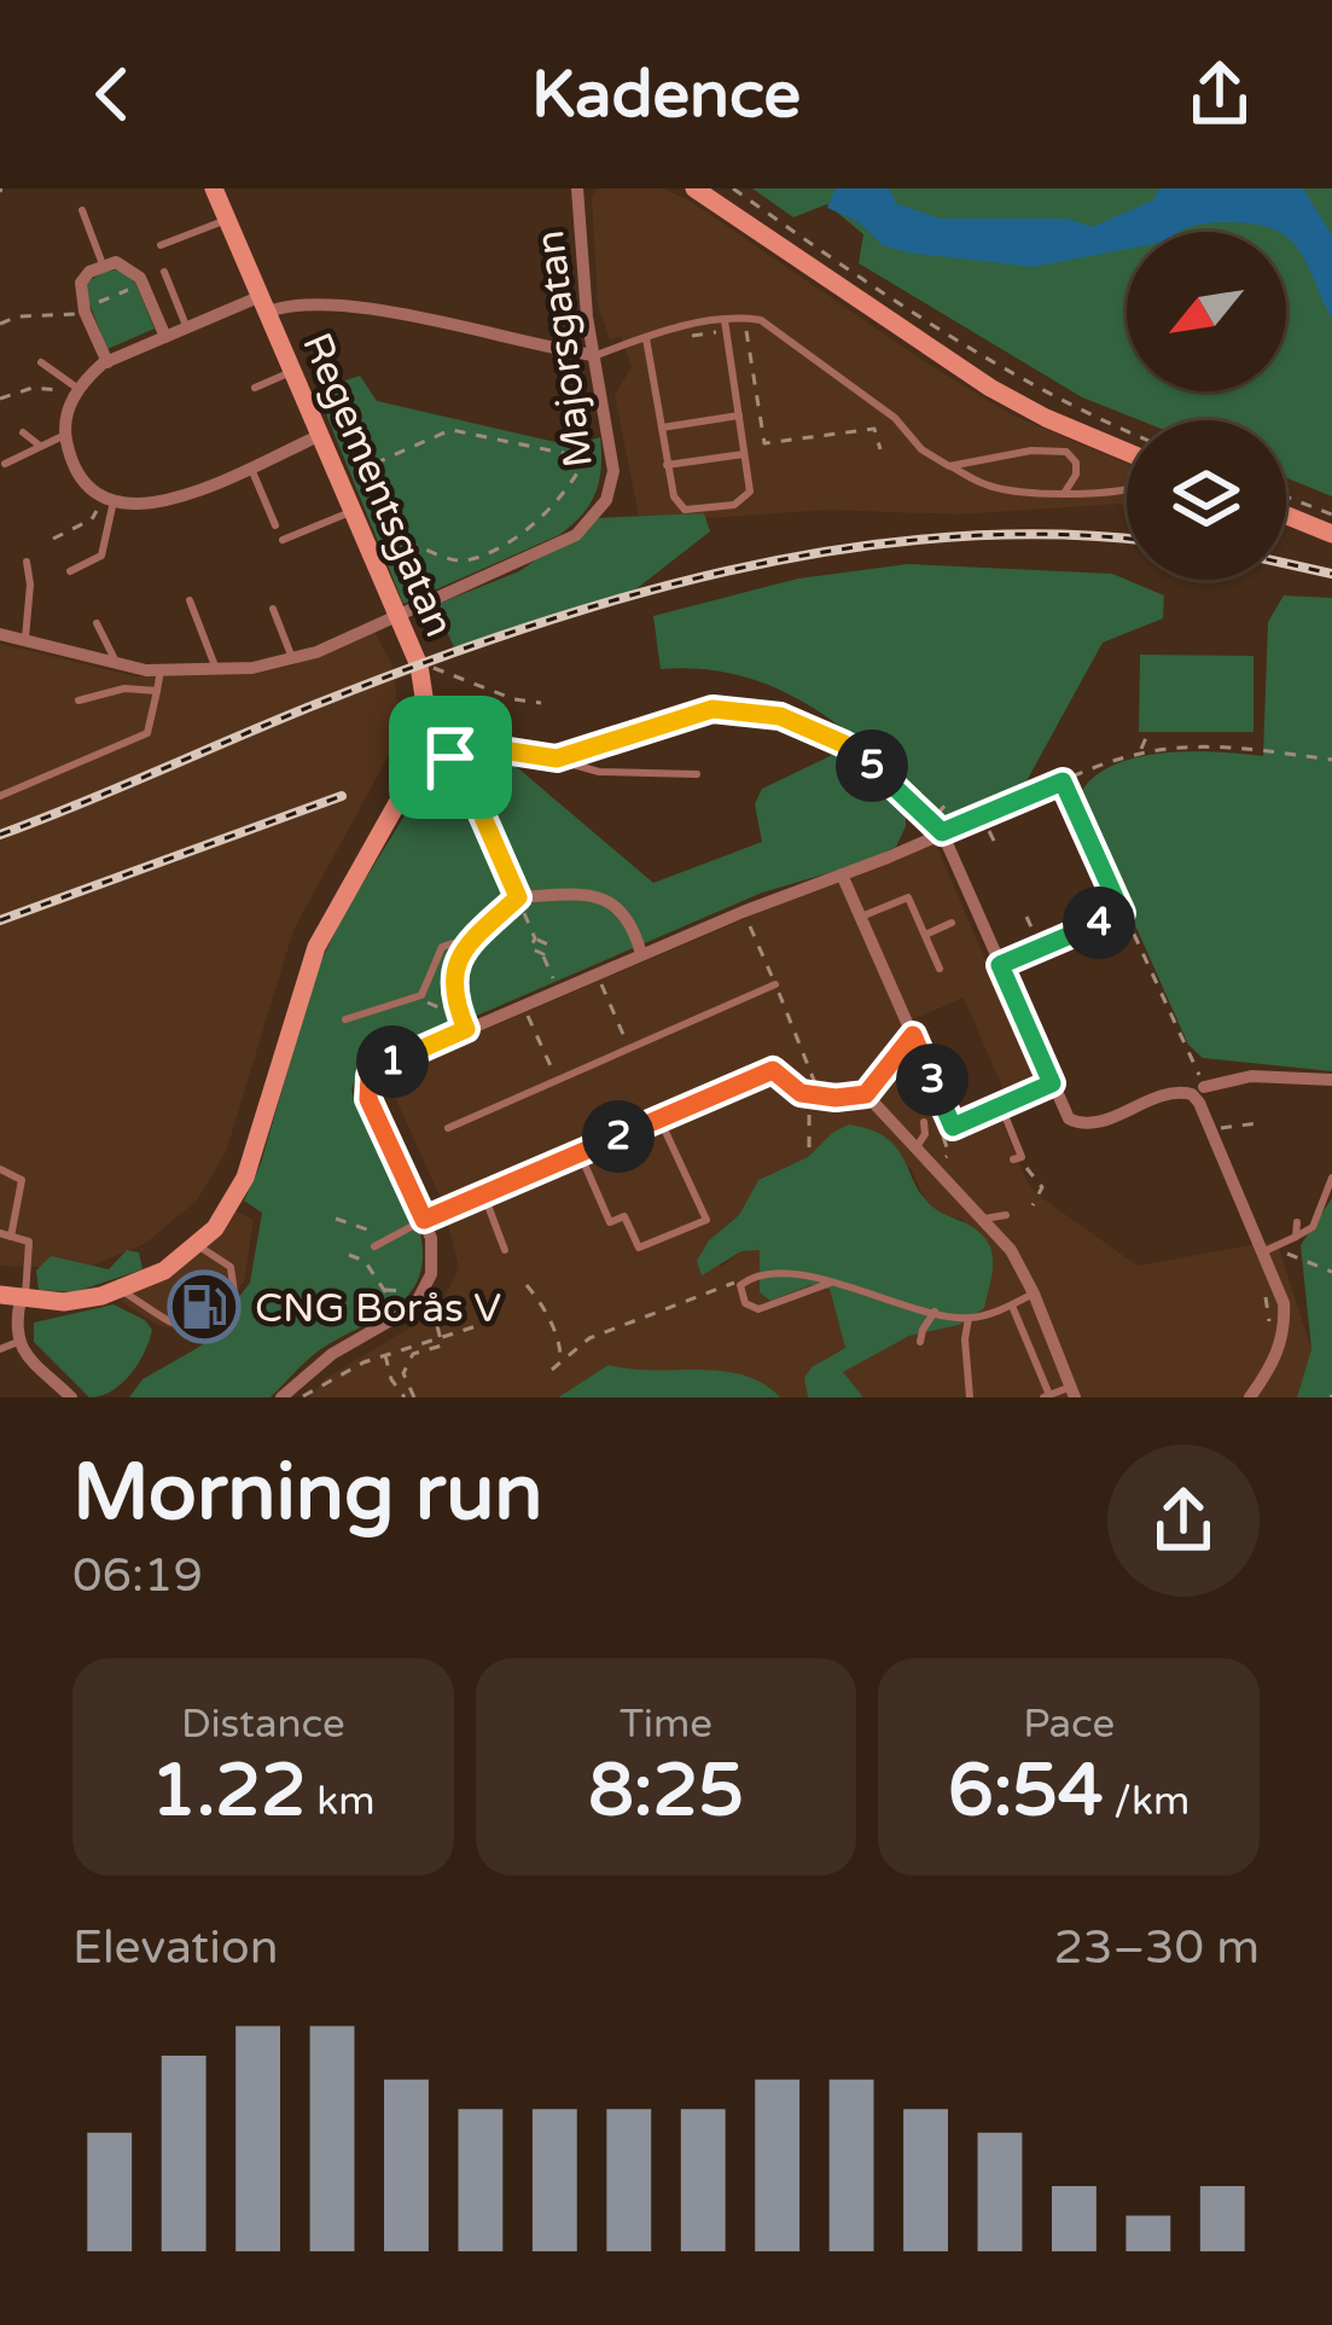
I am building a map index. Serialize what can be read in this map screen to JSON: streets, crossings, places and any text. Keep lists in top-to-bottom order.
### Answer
{
  "streets": {
    "street": ["Majorsgatan", "Regementsgatan"]
  },
  "crossings": [
    ["Majorsgatan", "Regementsgatan"]
  ],
  "places": {
    "fuel station": ["CNG Borås V"]
  },
  "north": "bottom left",
  "page": {
    "header": "Kadence",
    "pins": [
      "5",
      "4",
      "1",
      "3",
      "2"
    ],
    "heading": ["Morning run", "06:19"],
    "stats": [
      ["Distance", "1.22 km"],
      ["Time", "8:25"],
      ["Pace", "6:54 /km"]
    ],
    "chart": ["Elevation", "23–30 m"]
  }
}
